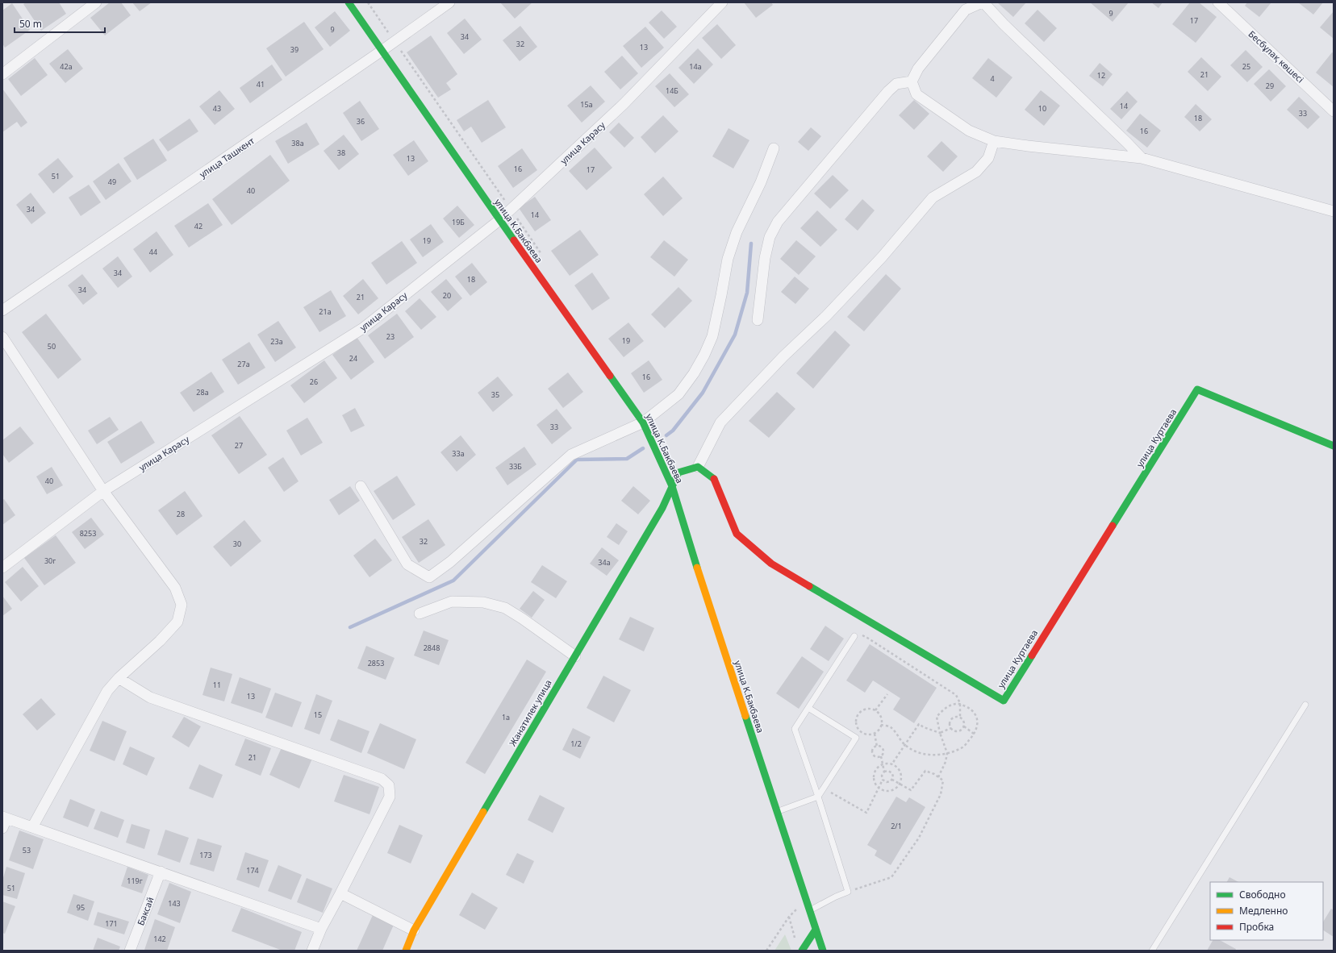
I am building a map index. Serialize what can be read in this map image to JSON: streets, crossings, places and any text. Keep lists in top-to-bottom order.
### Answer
{
  "streets": {
    "street": [
      "Бесбұлақ көшесі",
      "улица Карасу",
      "улица Ташкент",
      "улица К.Бакбаева",
      "улица Куртаева",
      "Жанатилек улица",
      "Баксай"
    ]
  },
  "crossings": [
    ["улица Карасу", "улица К.Бакбаева"],
    ["улица Ташкент", "улица К.Бакбаева"],
    ["улица К.Бакбаева", "Жанатилек улица"]
  ],
  "house_numbers": [
    "9",
    "17",
    "9",
    "34",
    "32",
    "13",
    "39",
    "42а",
    "14а",
    "25",
    "21",
    "12",
    "4",
    "41",
    "29",
    "14Б",
    "15а",
    "14",
    "43",
    "10",
    "33",
    "18",
    "36",
    "16",
    "38а",
    "38",
    "13",
    "16",
    "17",
    "51",
    "49",
    "40",
    "34",
    "14",
    "19Б",
    "42",
    "19",
    "44",
    "34",
    "18",
    "34",
    "20",
    "21",
    "21а",
    "23",
    "19",
    "23а",
    "50",
    "24",
    "27а",
    "16",
    "26",
    "28а",
    "35",
    "33",
    "27",
    "33а",
    "33Б",
    "40",
    "28",
    "8253",
    "32",
    "30",
    "30г",
    "34а",
    "2848",
    "2853",
    "11",
    "13",
    "15",
    "1а",
    "1/2",
    "21",
    "2/1",
    "53",
    "173",
    "174",
    "119г",
    "51",
    "143",
    "95",
    "171",
    "142"
  ],
  "legend": ["Свободно", "Медленно", "Пробка"],
  "scale_bar": "50 m"
}
